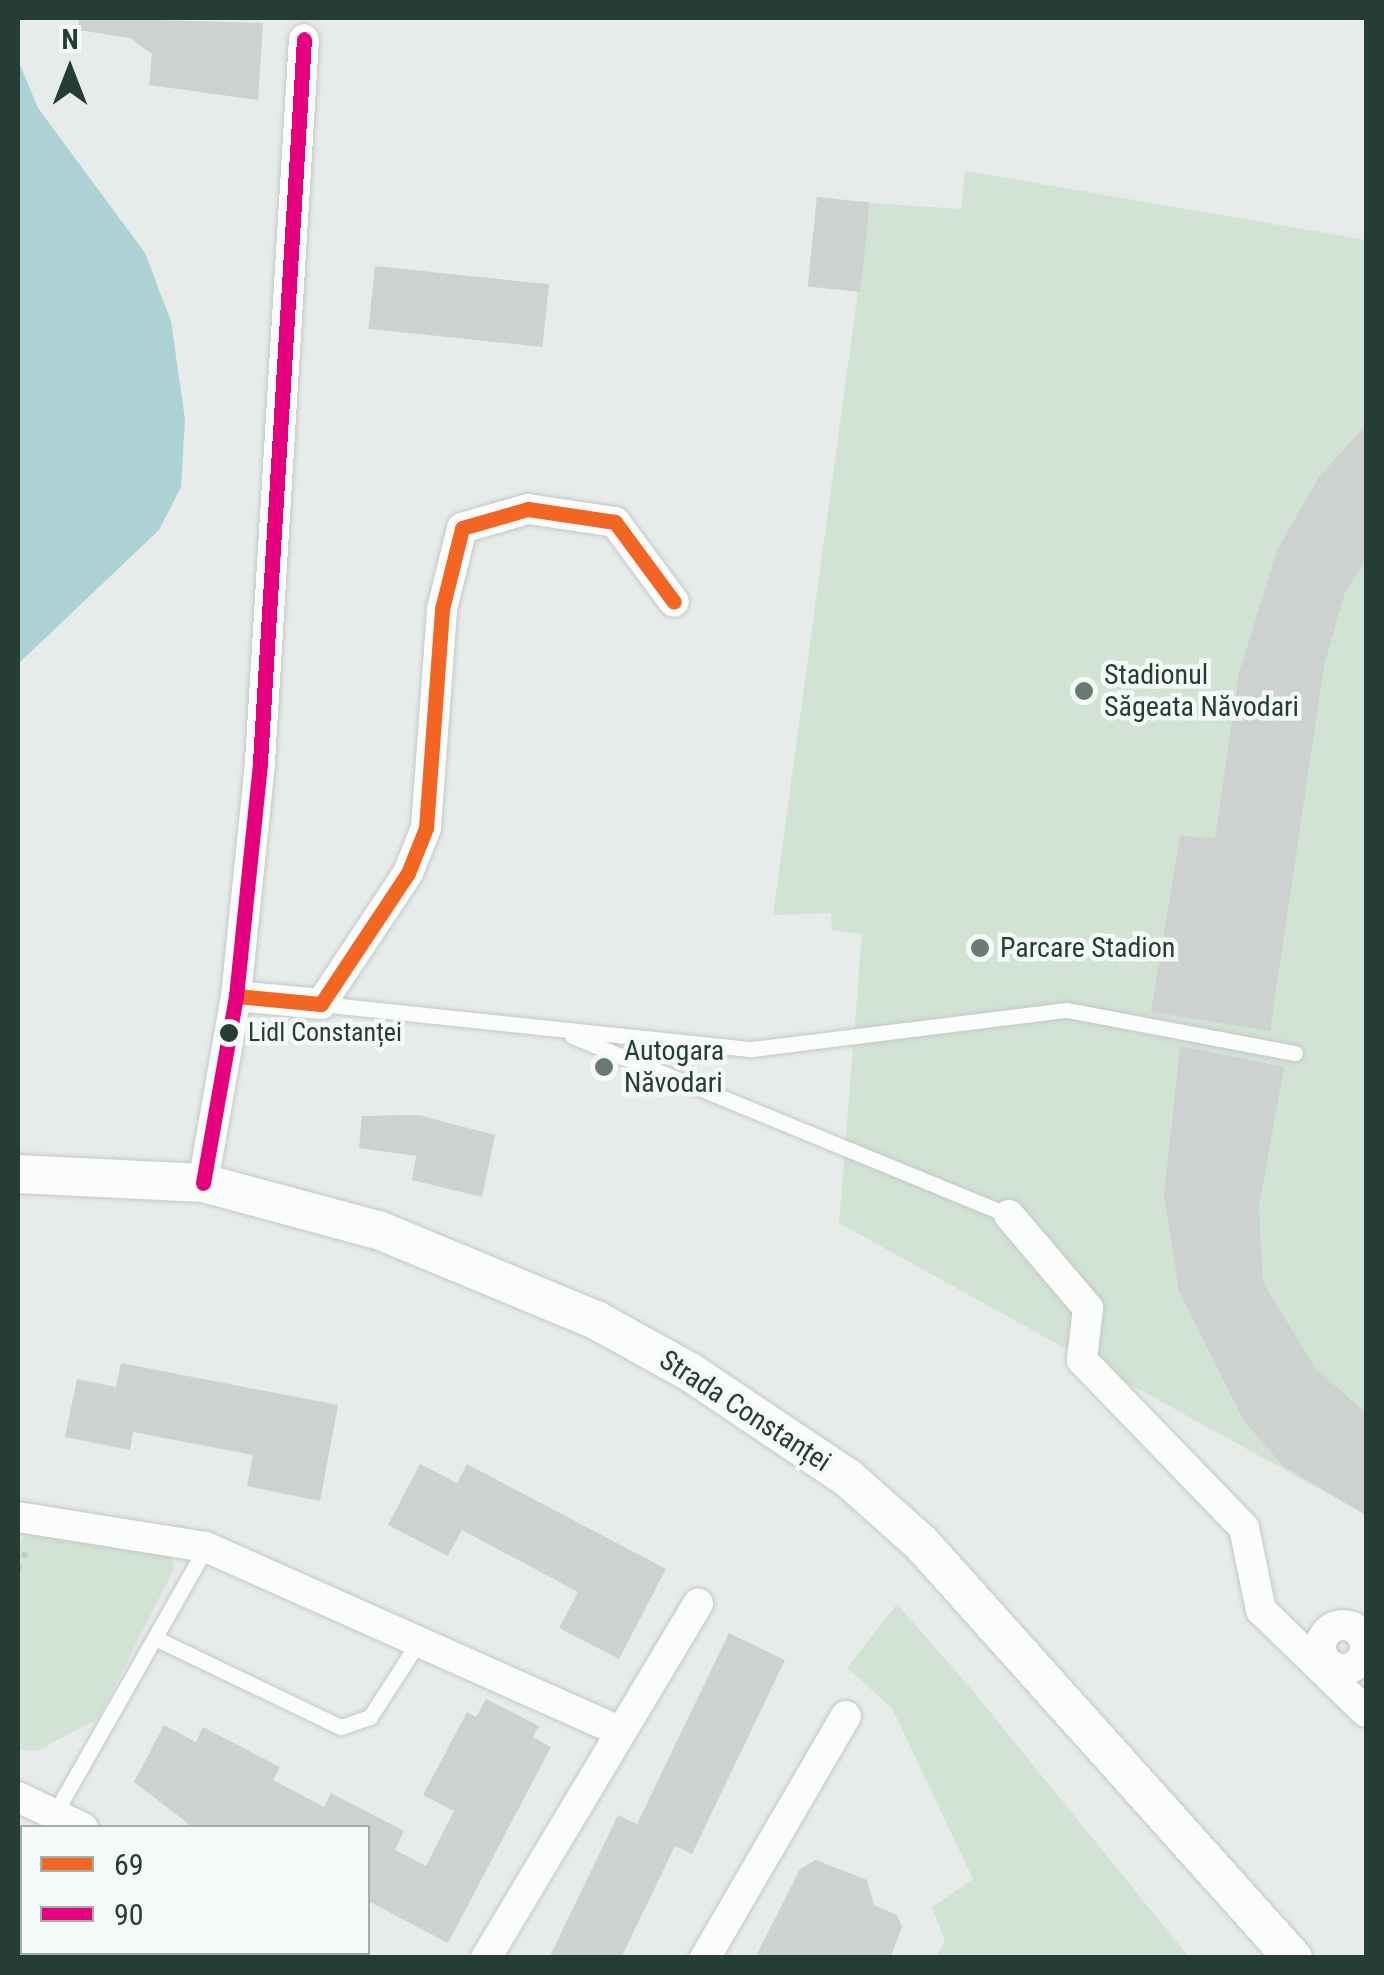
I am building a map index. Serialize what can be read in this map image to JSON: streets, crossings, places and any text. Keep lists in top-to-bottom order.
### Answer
{
  "streets": {
    "street": ["Strada Constanței"]
  },
  "places": [
    "Stadionul Săgeata Năvodari",
    "Parcare Stadion",
    "Lidl Constanței",
    "Autogara Năvodari"
  ],
  "lines": ["transit line 90", "transit line 69"],
  "legend": ["69", "90"],
  "north": "top"
}
